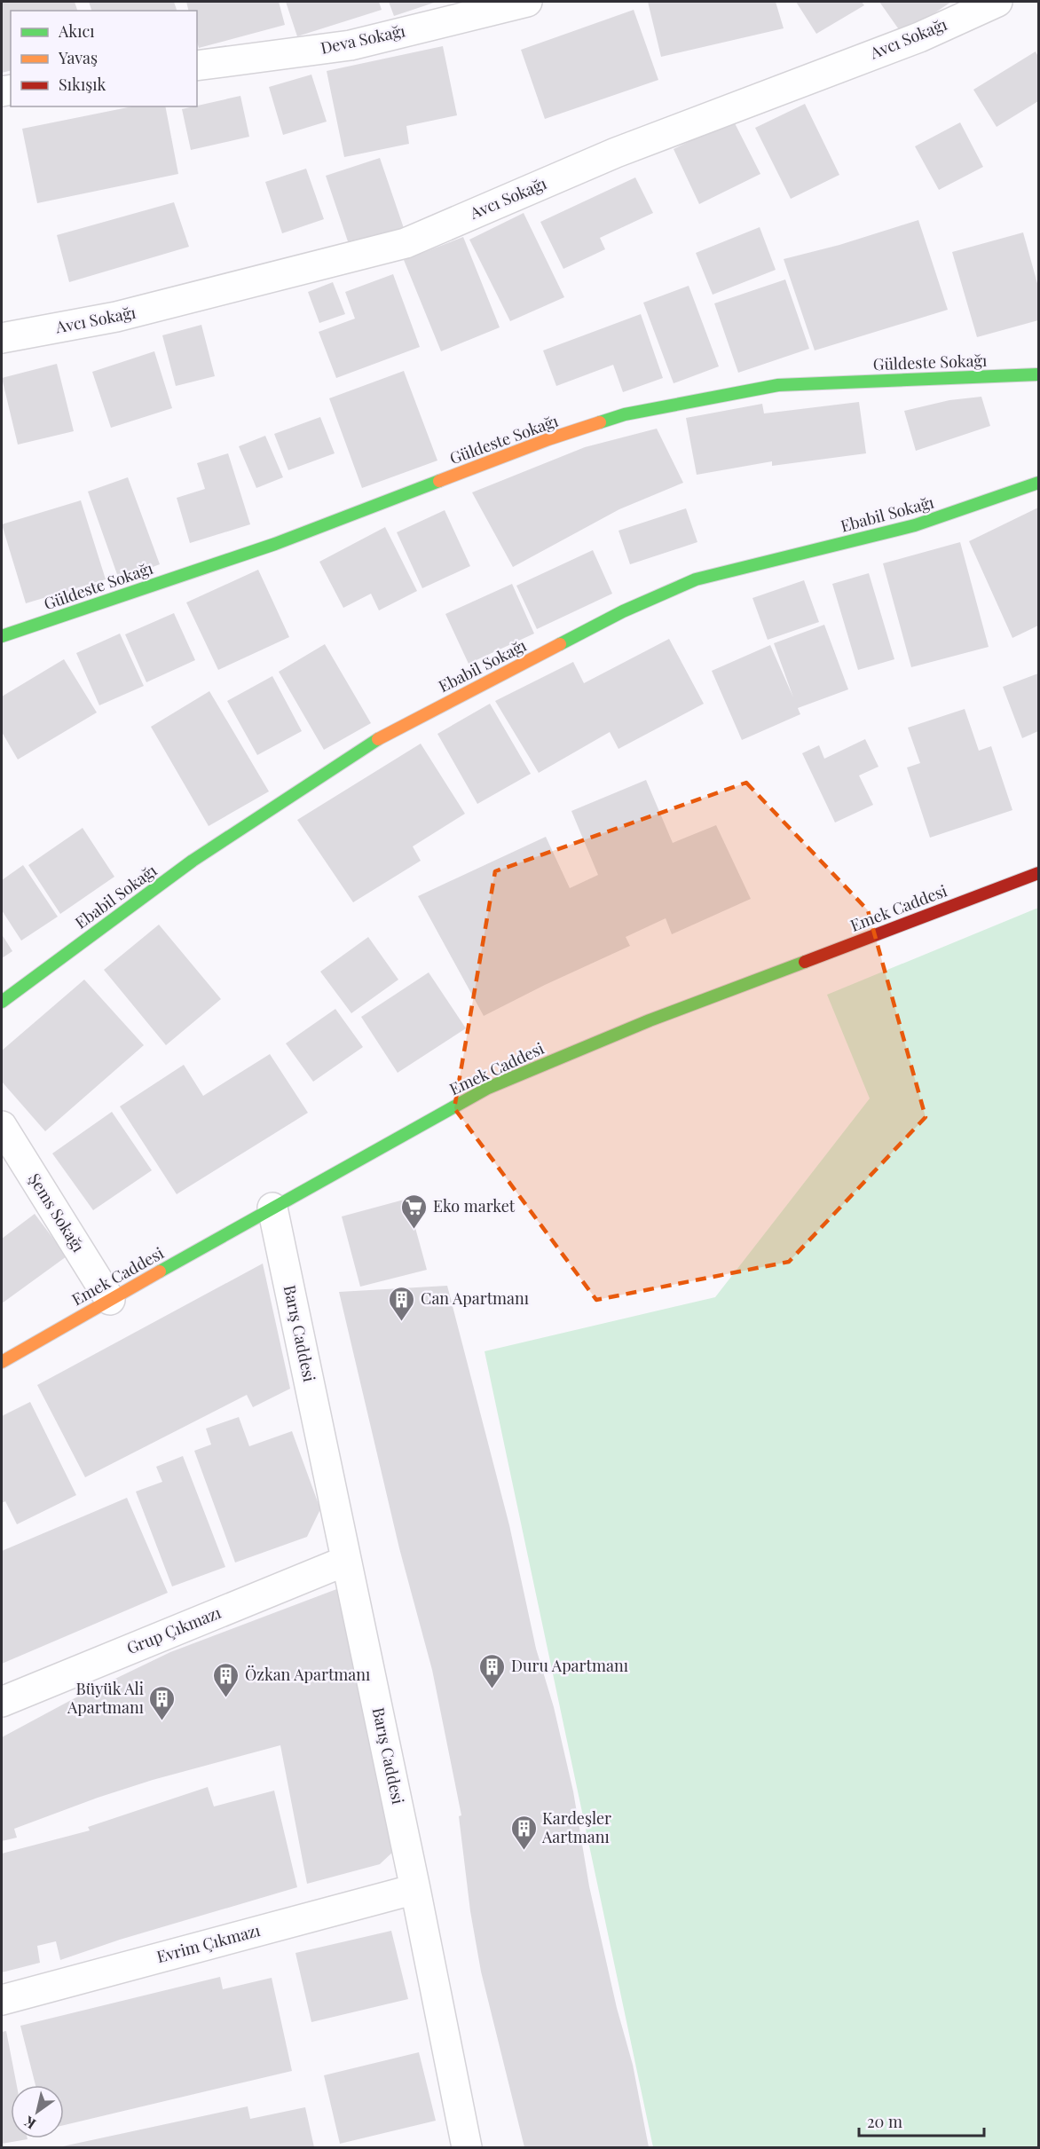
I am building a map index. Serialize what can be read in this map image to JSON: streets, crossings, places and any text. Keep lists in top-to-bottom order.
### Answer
{
  "streets": {
    "street": [
      "Avcı Sokağı",
      "Deva Sokağı",
      "Güldeste Sokağı",
      "Ebabil Sokağı",
      "Emek Caddesi",
      "Şems Sokağı",
      "Barış Caddesi",
      "Grup Çıkmazı",
      "Evrim Çıkmazı"
    ]
  },
  "crossings": [
    ["Emek Caddesi", "Şems Sokağı"],
    ["Emek Caddesi", "Barış Caddesi"],
    ["Barış Caddesi", "Grup Çıkmazı"],
    ["Barış Caddesi", "Evrim Çıkmazı"]
  ],
  "places": {
    "supermarket": ["Eko market"],
    "building": [
      "Can Apartmanı",
      "Duru Apartmanı",
      "Özkan Apartmanı",
      "Büyük Ali Apartmanı",
      "Kardeşler Aartmanı"
    ]
  },
  "legend": ["Akıcı", "Yavaş", "Sıkışık"],
  "scale_bar": "20 m",
  "north": "bottom left"
}
